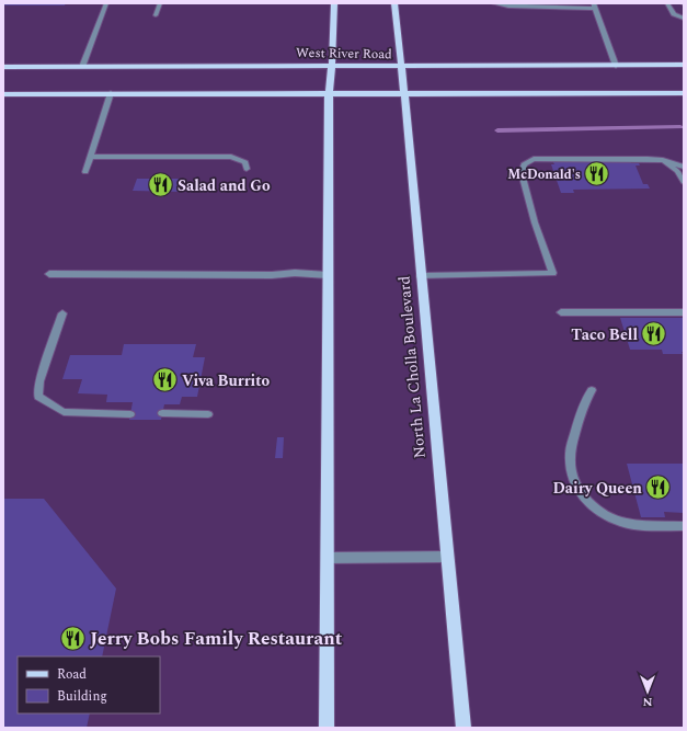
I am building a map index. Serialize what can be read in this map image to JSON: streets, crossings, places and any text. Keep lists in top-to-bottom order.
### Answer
{
  "streets": {
    "main road": ["West River Road", "North La Cholla Boulevard"]
  },
  "crossings": [
    ["West River Road", "North La Cholla Boulevard"]
  ],
  "places": {
    "restaurant": [
      "McDonald's",
      "Salad and Go",
      "Taco Bell",
      "Viva Burrito",
      "Dairy Queen",
      "Jerry Bobs Family Restaurant"
    ]
  },
  "legend": ["Road", "Building"],
  "north": "bottom"
}
